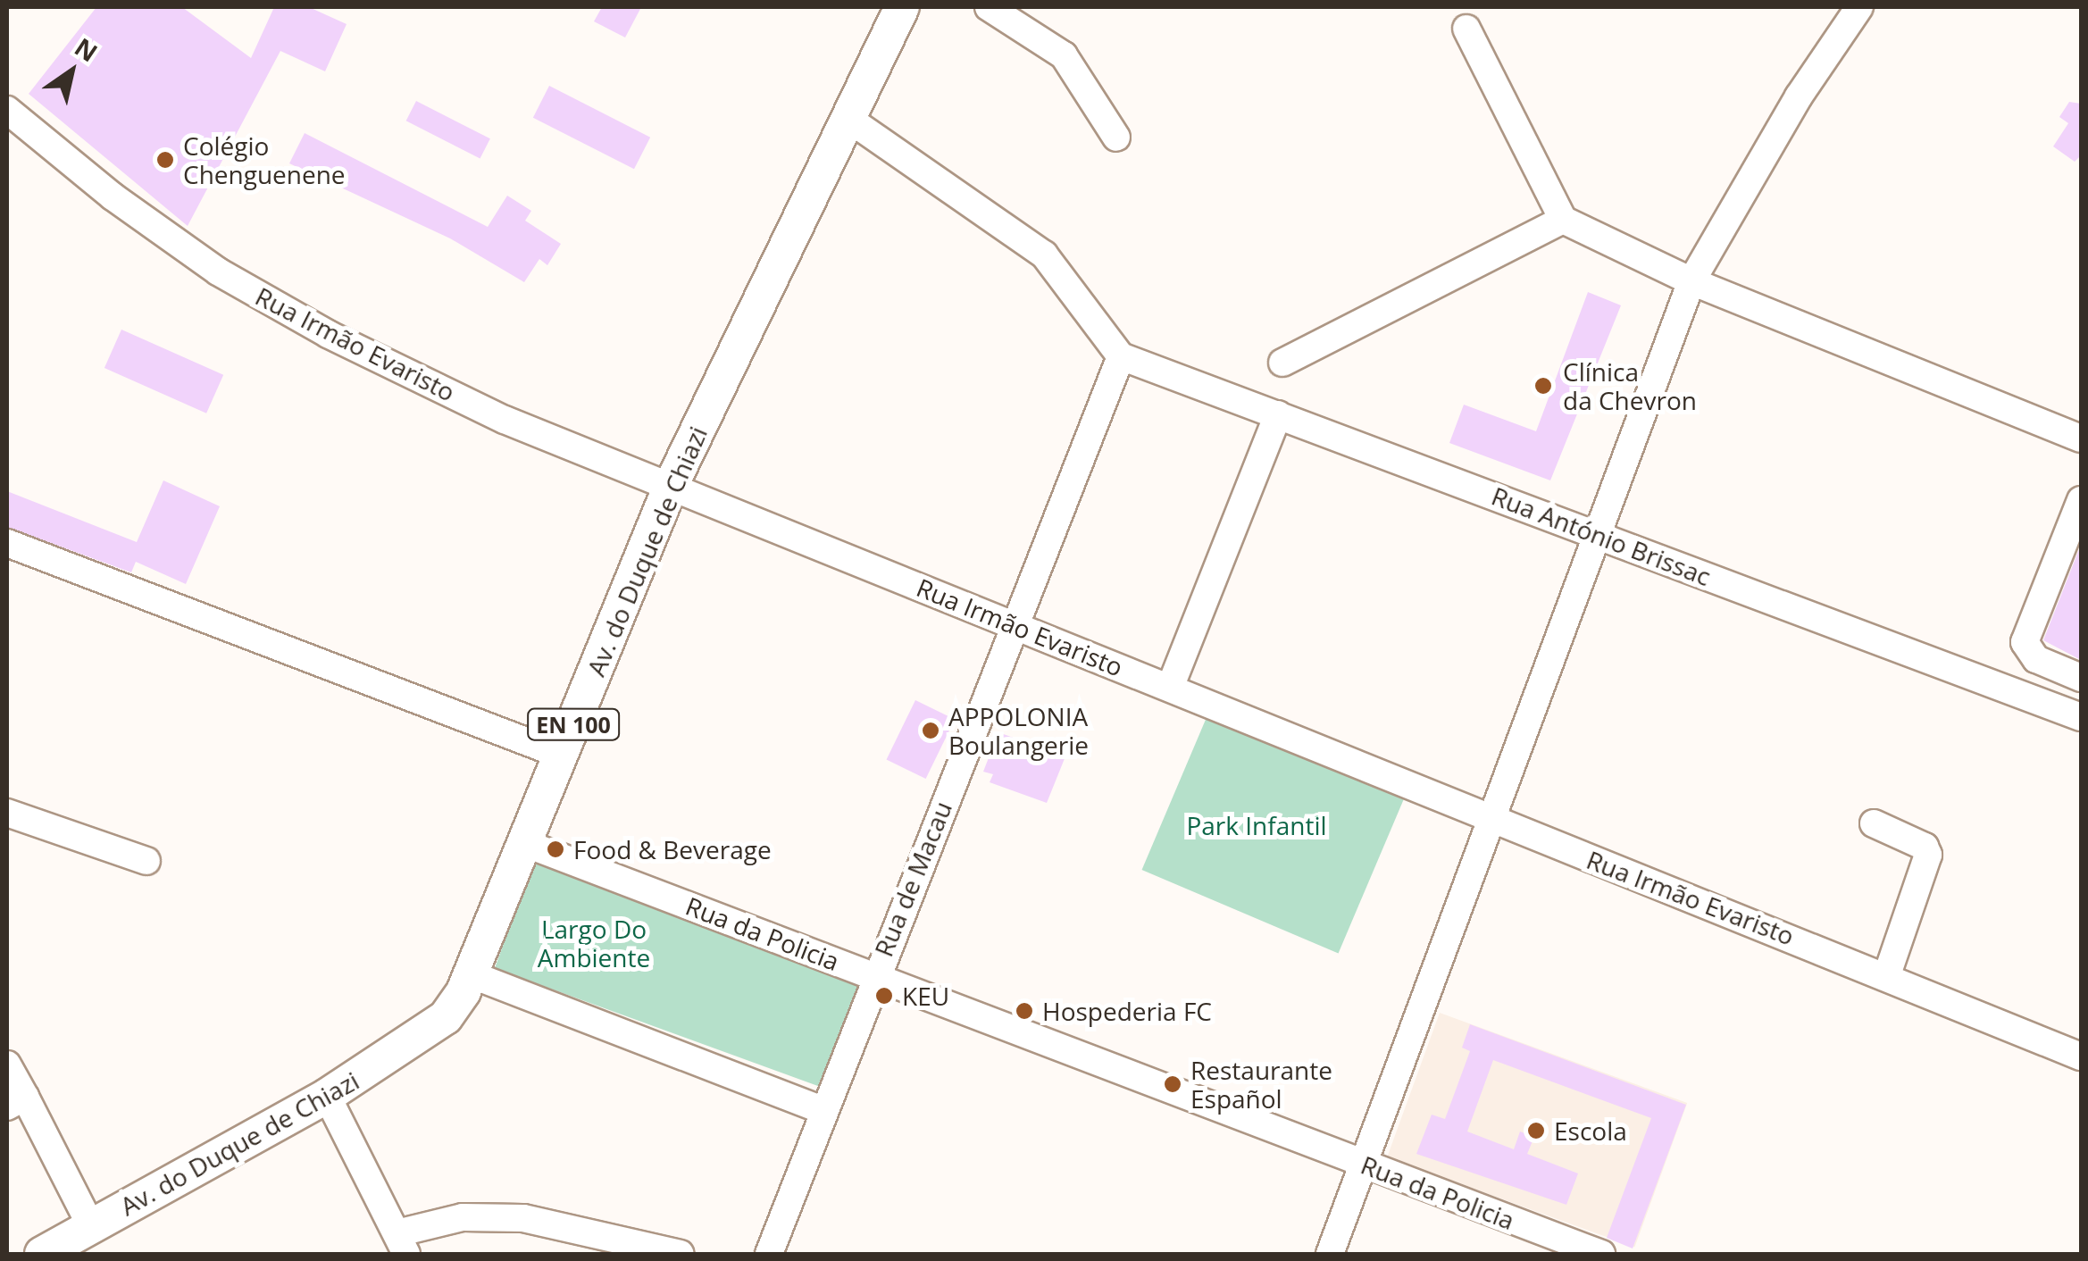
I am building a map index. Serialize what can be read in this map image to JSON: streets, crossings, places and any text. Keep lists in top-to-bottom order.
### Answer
{
  "streets": {
    "main road": ["Av. do Duque de Chiazi", "EN 100"],
    "street": [
      "Rua Irmão Evaristo",
      "Rua António Brissac",
      "Rua de Macau",
      "Rua da Policia"
    ]
  },
  "crossings": [
    ["Rua Irmão Evaristo", "Av. do Duque de Chiazi"],
    ["Rua Irmão Evaristo", "Rua de Macau"],
    ["Rua António Brissac", "Rua de Macau"],
    ["Av. do Duque de Chiazi", "Rua da Policia"],
    ["Rua de Macau", "Rua da Policia"]
  ],
  "parks": ["Park Infantil", "Largo Do Ambiente"],
  "places": [
    "Colégio Chenguenene",
    "Clínica da Chevron",
    "APPOLONIA Boulangerie",
    "Food & Beverage",
    "KEU",
    "Hospederia FC",
    "Restaurante Español",
    "Escola"
  ],
  "north": "top right"
}
